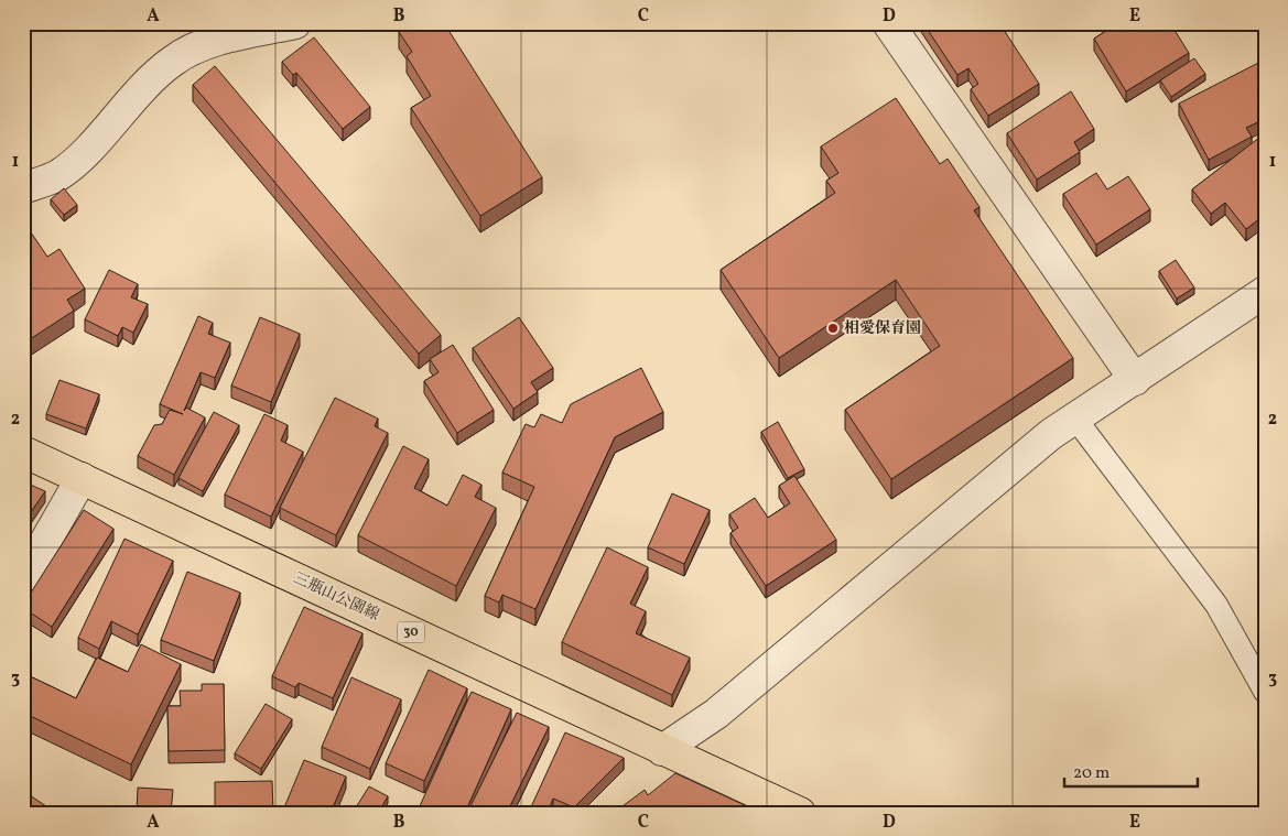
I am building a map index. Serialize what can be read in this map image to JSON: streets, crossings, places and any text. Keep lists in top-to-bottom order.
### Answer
{
  "streets": {
    "main road": ["三瓶山公園線", "30"]
  },
  "places": ["相愛保育園"],
  "scale_bar": "20 m",
  "grid": {
    "columns": [
      "A",
      "B",
      "C",
      "D",
      "E"
    ],
    "rows": ["1", "2", "3"]
  }
}
